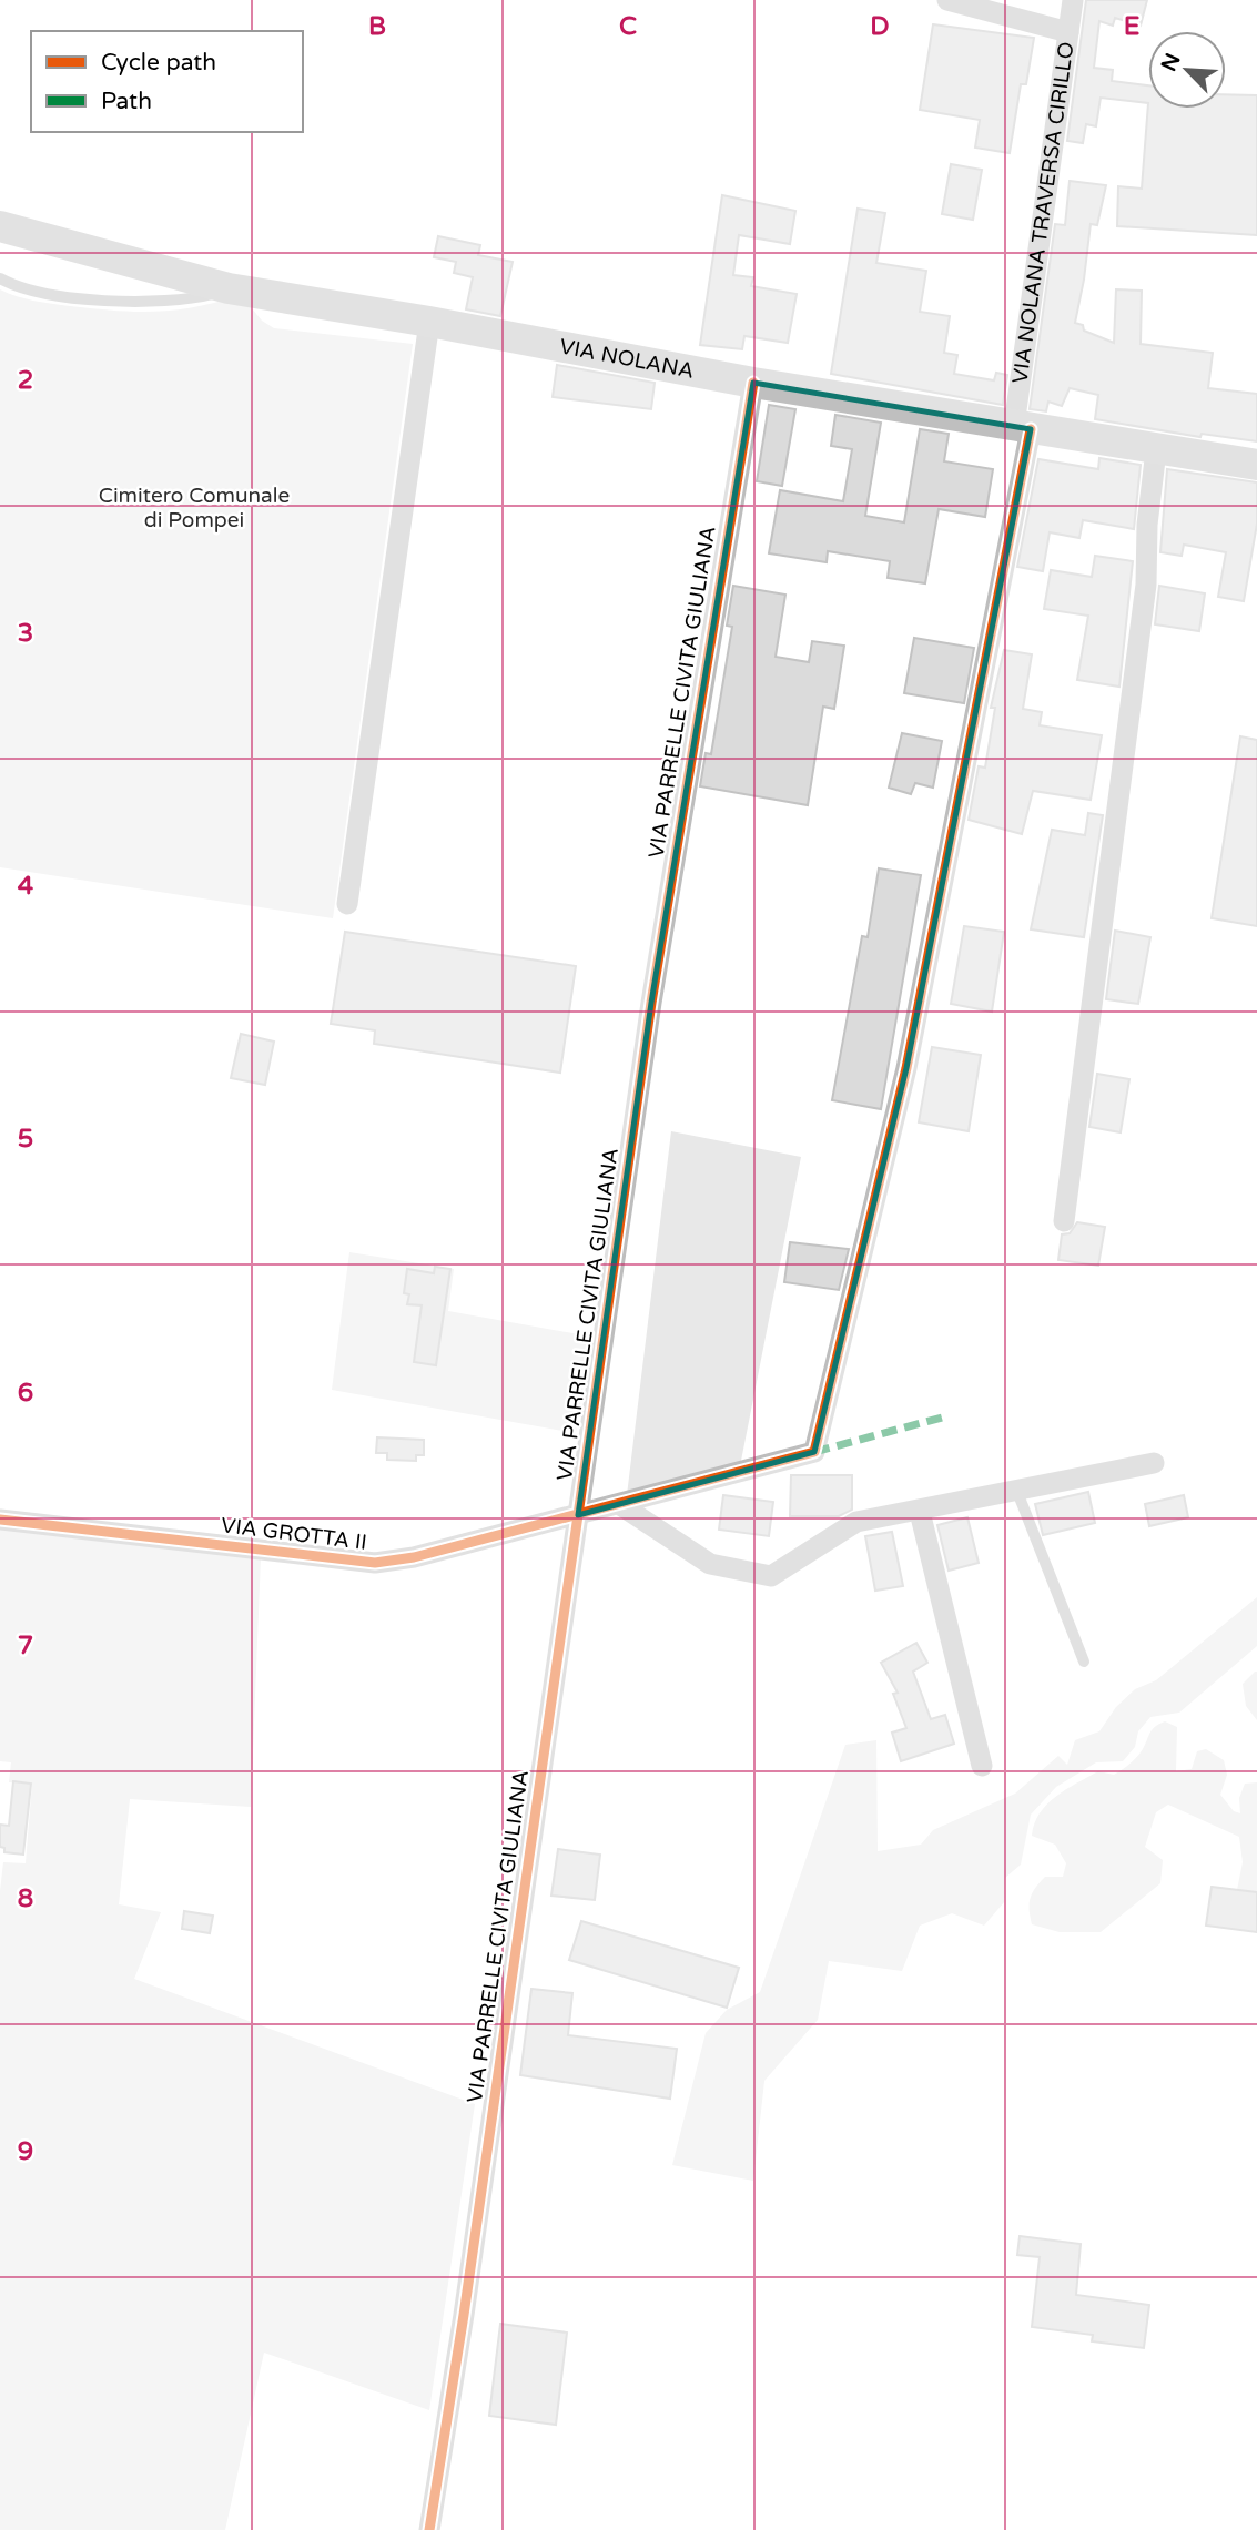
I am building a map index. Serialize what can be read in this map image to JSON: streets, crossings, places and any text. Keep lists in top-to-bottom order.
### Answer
{
  "streets": {
    "street": [
      "VIA NOLANA TRAVERSA CIRILLO",
      "VIA NOLANA",
      "VIA PARRELLE CIVITA GIULIANA",
      "VIA GROTTA II"
    ]
  },
  "crossings": [
    ["VIA NOLANA TRAVERSA CIRILLO", "VIA NOLANA"],
    ["VIA NOLANA TRAVERSA CIRILLO", "VIA GROTTA II"],
    ["VIA NOLANA", "VIA PARRELLE CIVITA GIULIANA"],
    ["VIA PARRELLE CIVITA GIULIANA", "VIA GROTTA II"]
  ],
  "parks": ["Cimitero Comunale di Pompei"],
  "legend": ["Cycle path", "Path"],
  "north": "top left",
  "grid": {
    "columns": [
      "B",
      "C",
      "D",
      "E"
    ],
    "rows": [
      "2",
      "3",
      "4",
      "5",
      "6",
      "7",
      "8",
      "9"
    ]
  }
}
